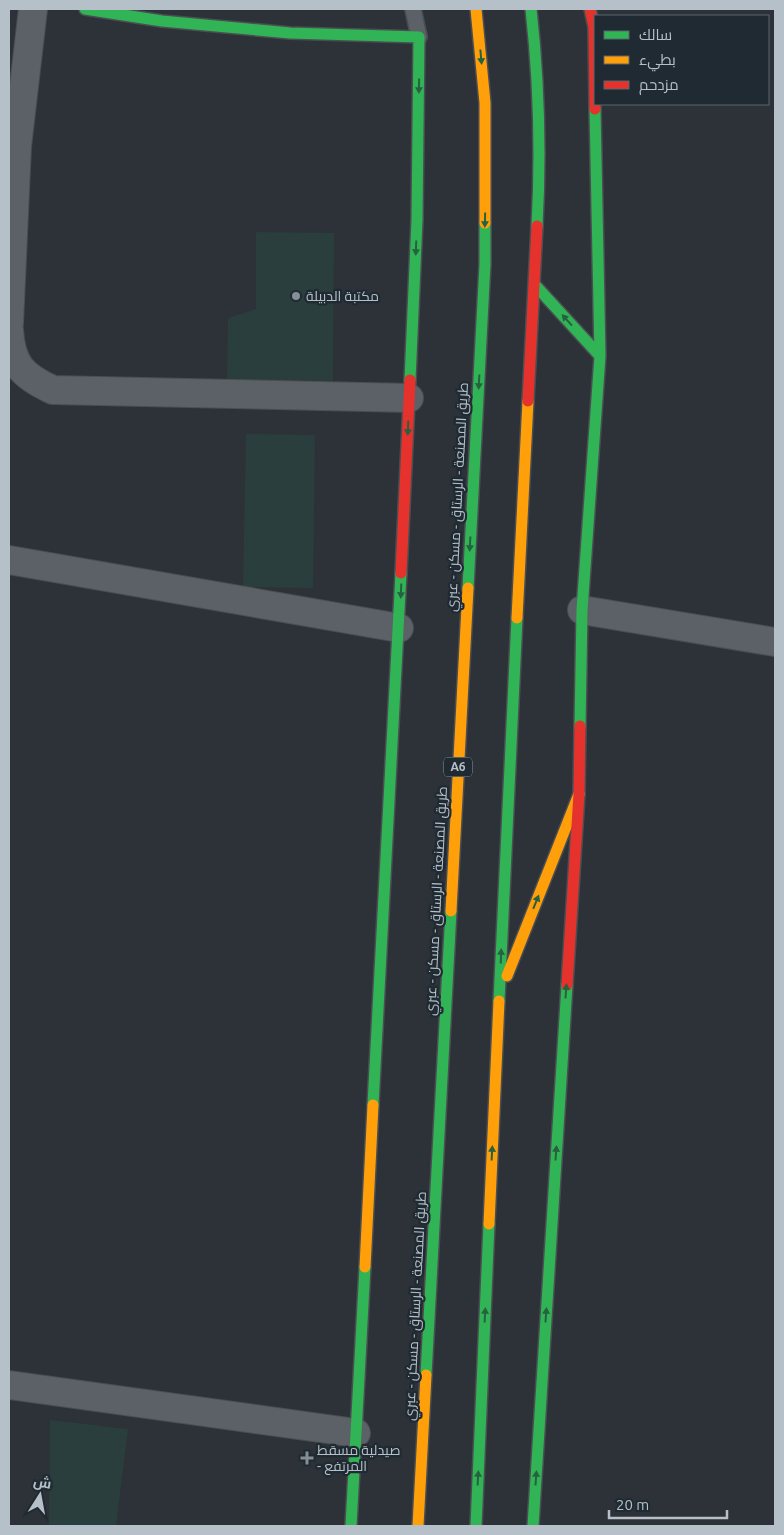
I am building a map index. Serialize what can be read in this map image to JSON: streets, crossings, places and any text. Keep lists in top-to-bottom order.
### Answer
{
  "streets": {
    "main road": ["طريق المصنعة - الرستاق - مسكن - عبري", "A6"]
  },
  "places": {
    "other": ["مكتبة الدبيلة"],
    "health": ["صيدلية مسقط - المرتفع"]
  },
  "legend": ["سالك", "بطيء", "مزدحم"],
  "scale_bar": "20 m",
  "north": "top"
}
